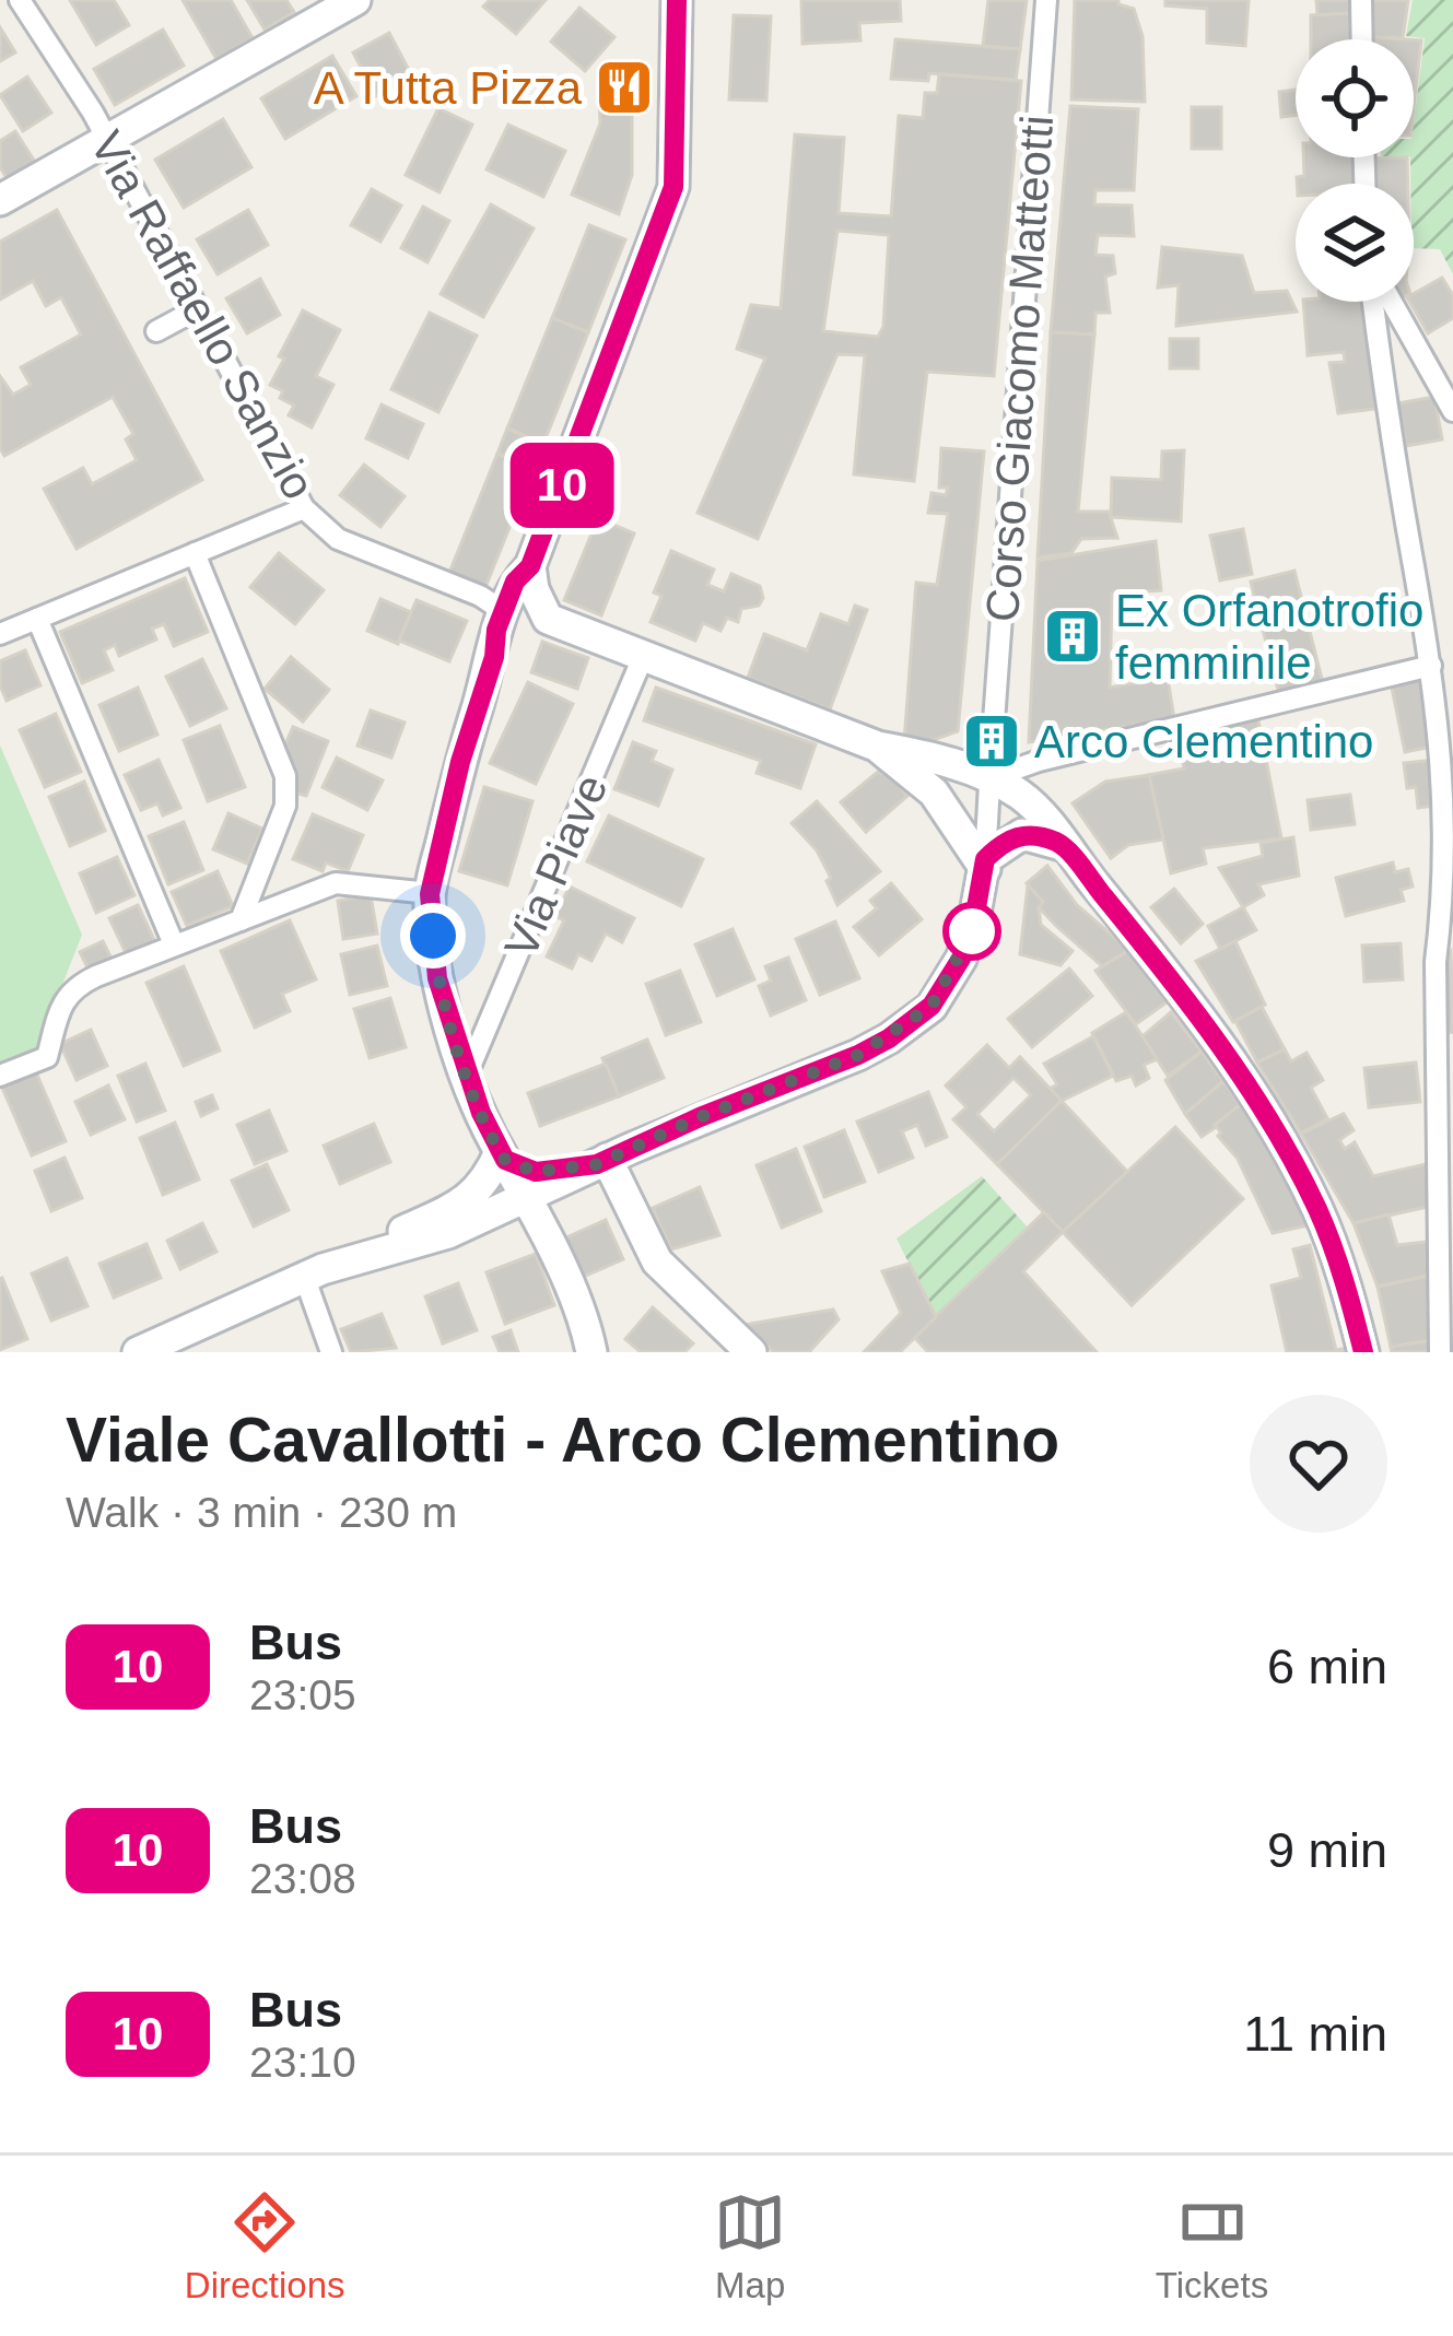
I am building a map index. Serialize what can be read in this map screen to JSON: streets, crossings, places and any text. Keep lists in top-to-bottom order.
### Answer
{
  "streets": {
    "street": ["Via Raffaello Sanzio", "Corso Giacomo Matteotti", "Via Piave"]
  },
  "places": {
    "restaurant": ["A Tutta Pizza"],
    "building": ["Ex Orfanotrofio femminile", "Arco Clementino"]
  },
  "lines": ["bus line 10"],
  "page": {
    "on_map": "10",
    "heading": ["Viale Cavallotti - Arco Clementino", "Walk · 3 min · 230 m"],
    "list": [
      {
        "mark": "10",
        "name": "Bus",
        "note": "23:05",
        "value": "6 min"
      },
      {
        "mark": "10",
        "name": "Bus",
        "note": "23:08",
        "value": "9 min"
      },
      {
        "mark": "10",
        "name": "Bus",
        "note": "23:10",
        "value": "11 min"
      }
    ],
    "tabs": ["Directions", "Map", "Tickets"]
  }
}
